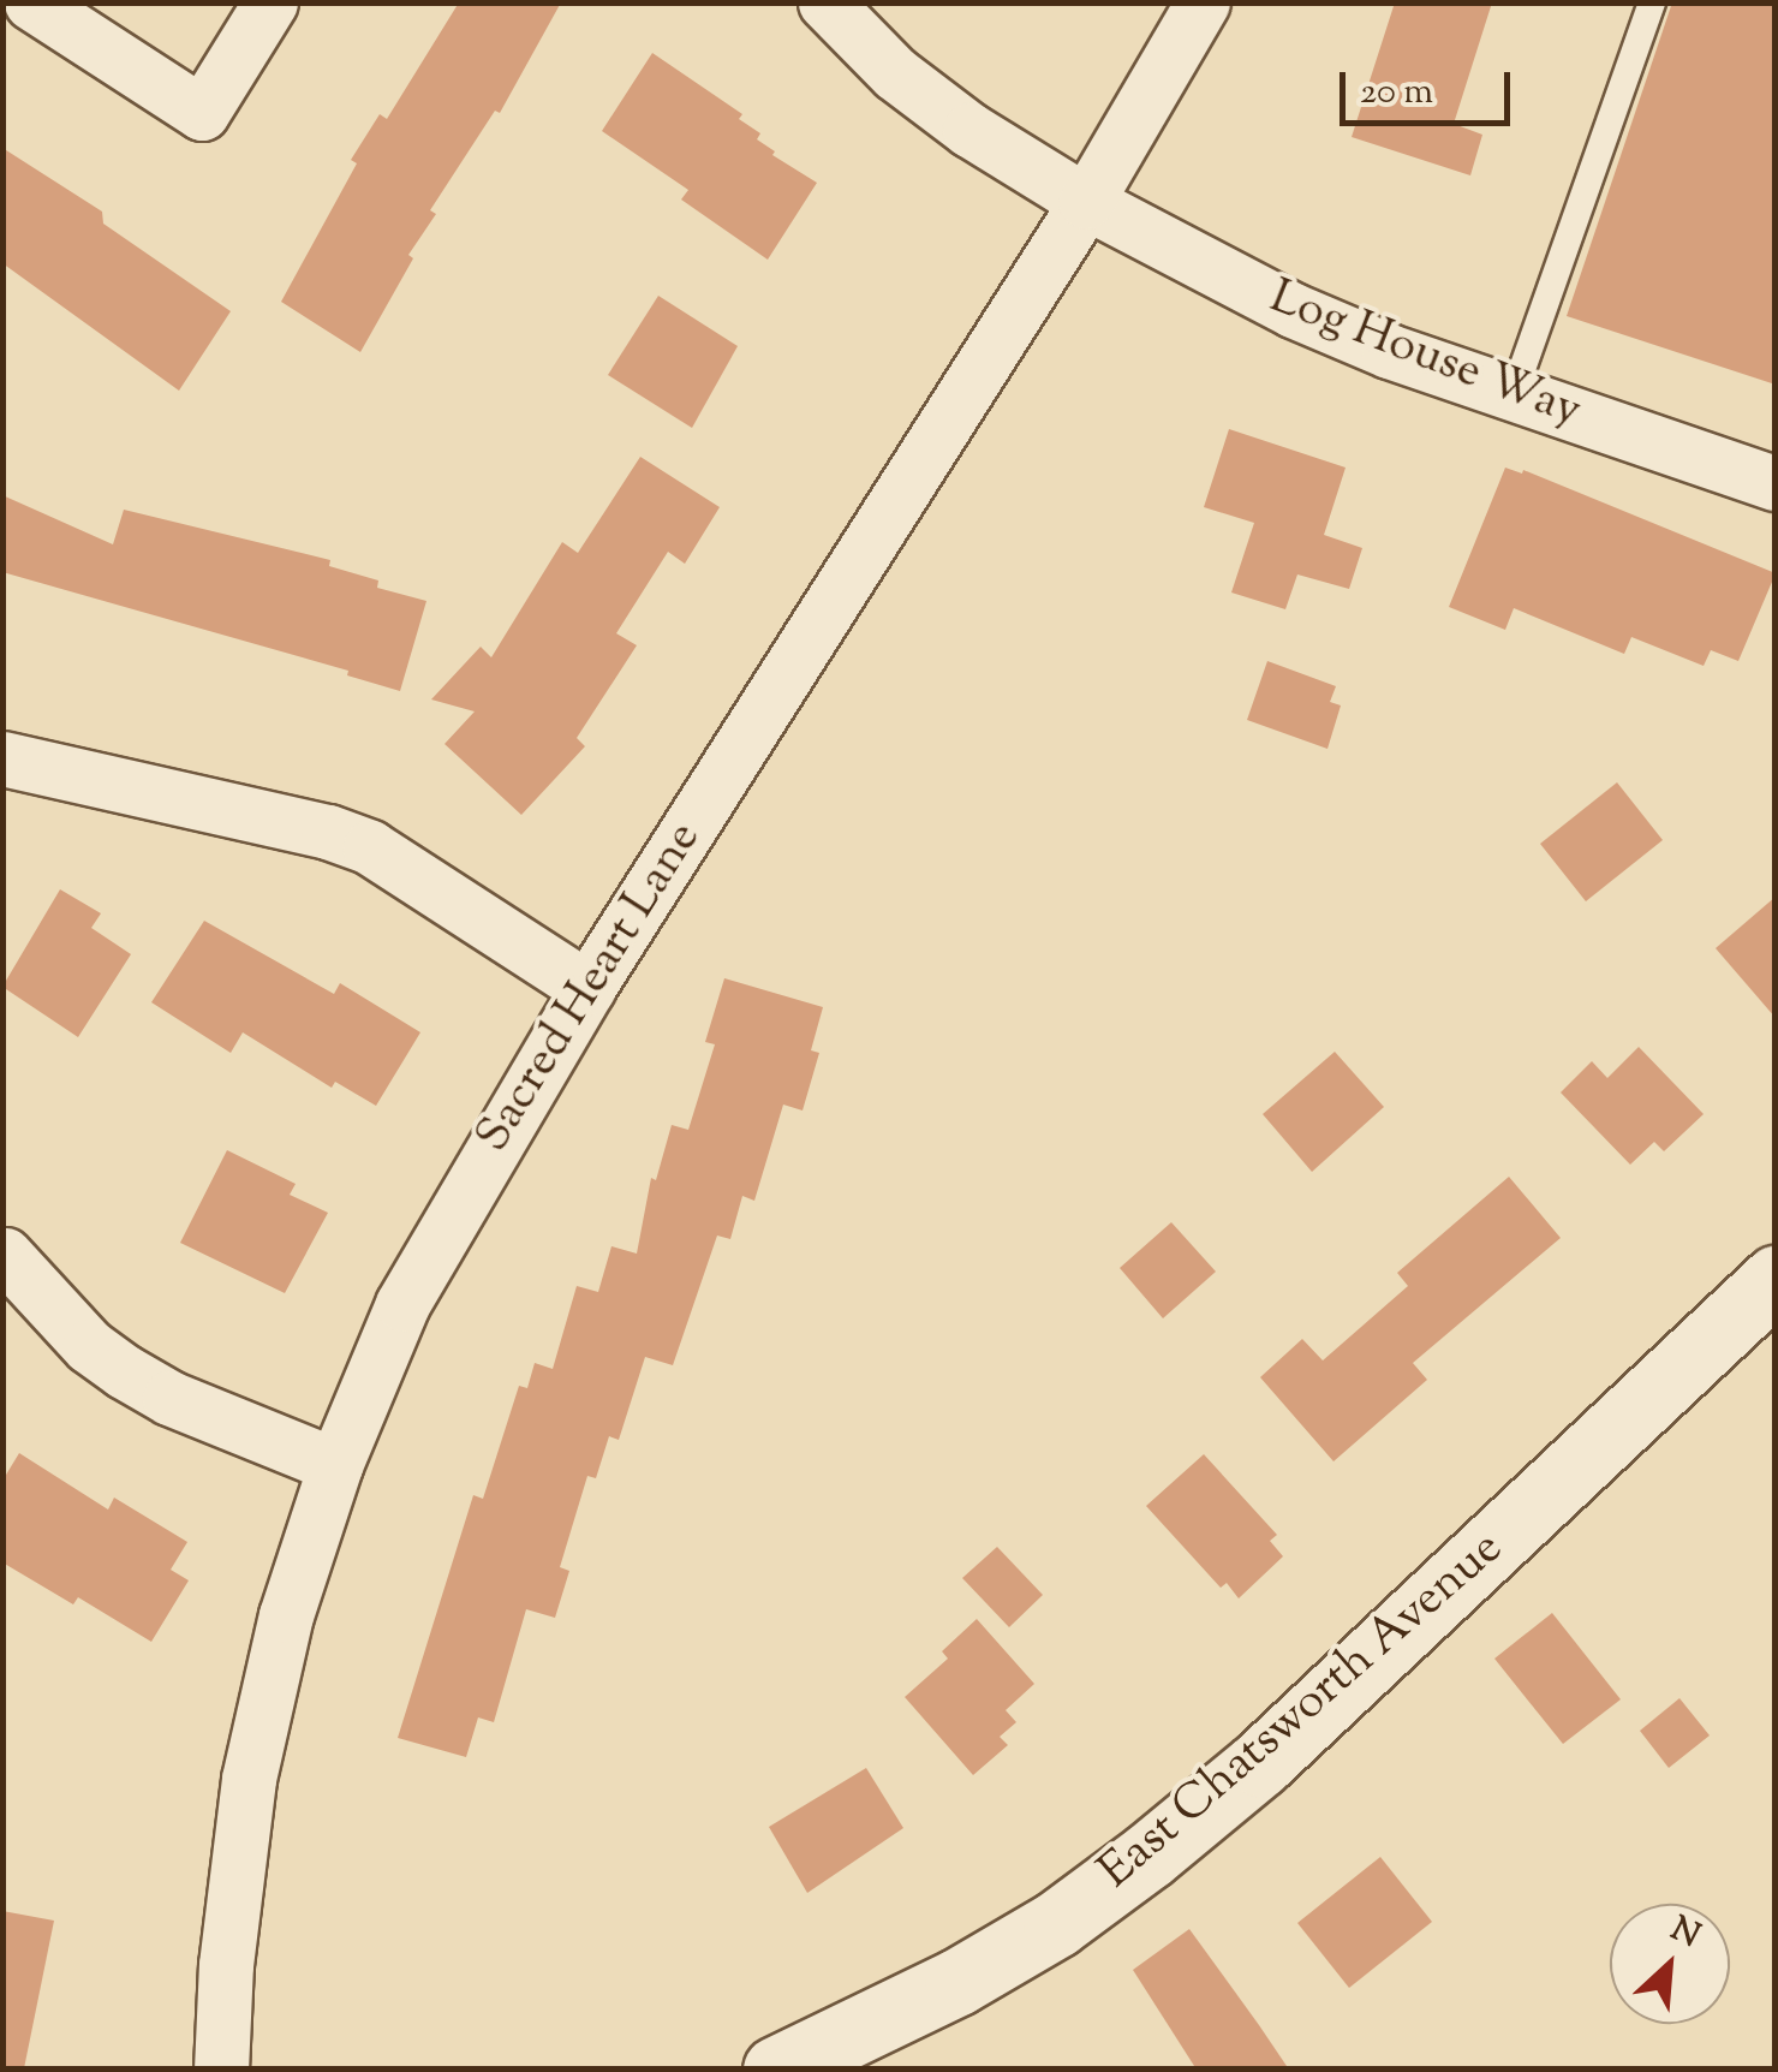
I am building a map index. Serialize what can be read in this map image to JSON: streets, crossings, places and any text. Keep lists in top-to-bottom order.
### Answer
{
  "streets": {
    "street": ["Log House Way", "Sacred Heart Lane", "East Chatsworth Avenue"]
  },
  "crossings": [
    ["Log House Way", "Sacred Heart Lane"]
  ],
  "scale_bar": "20 m",
  "north": "top right"
}
